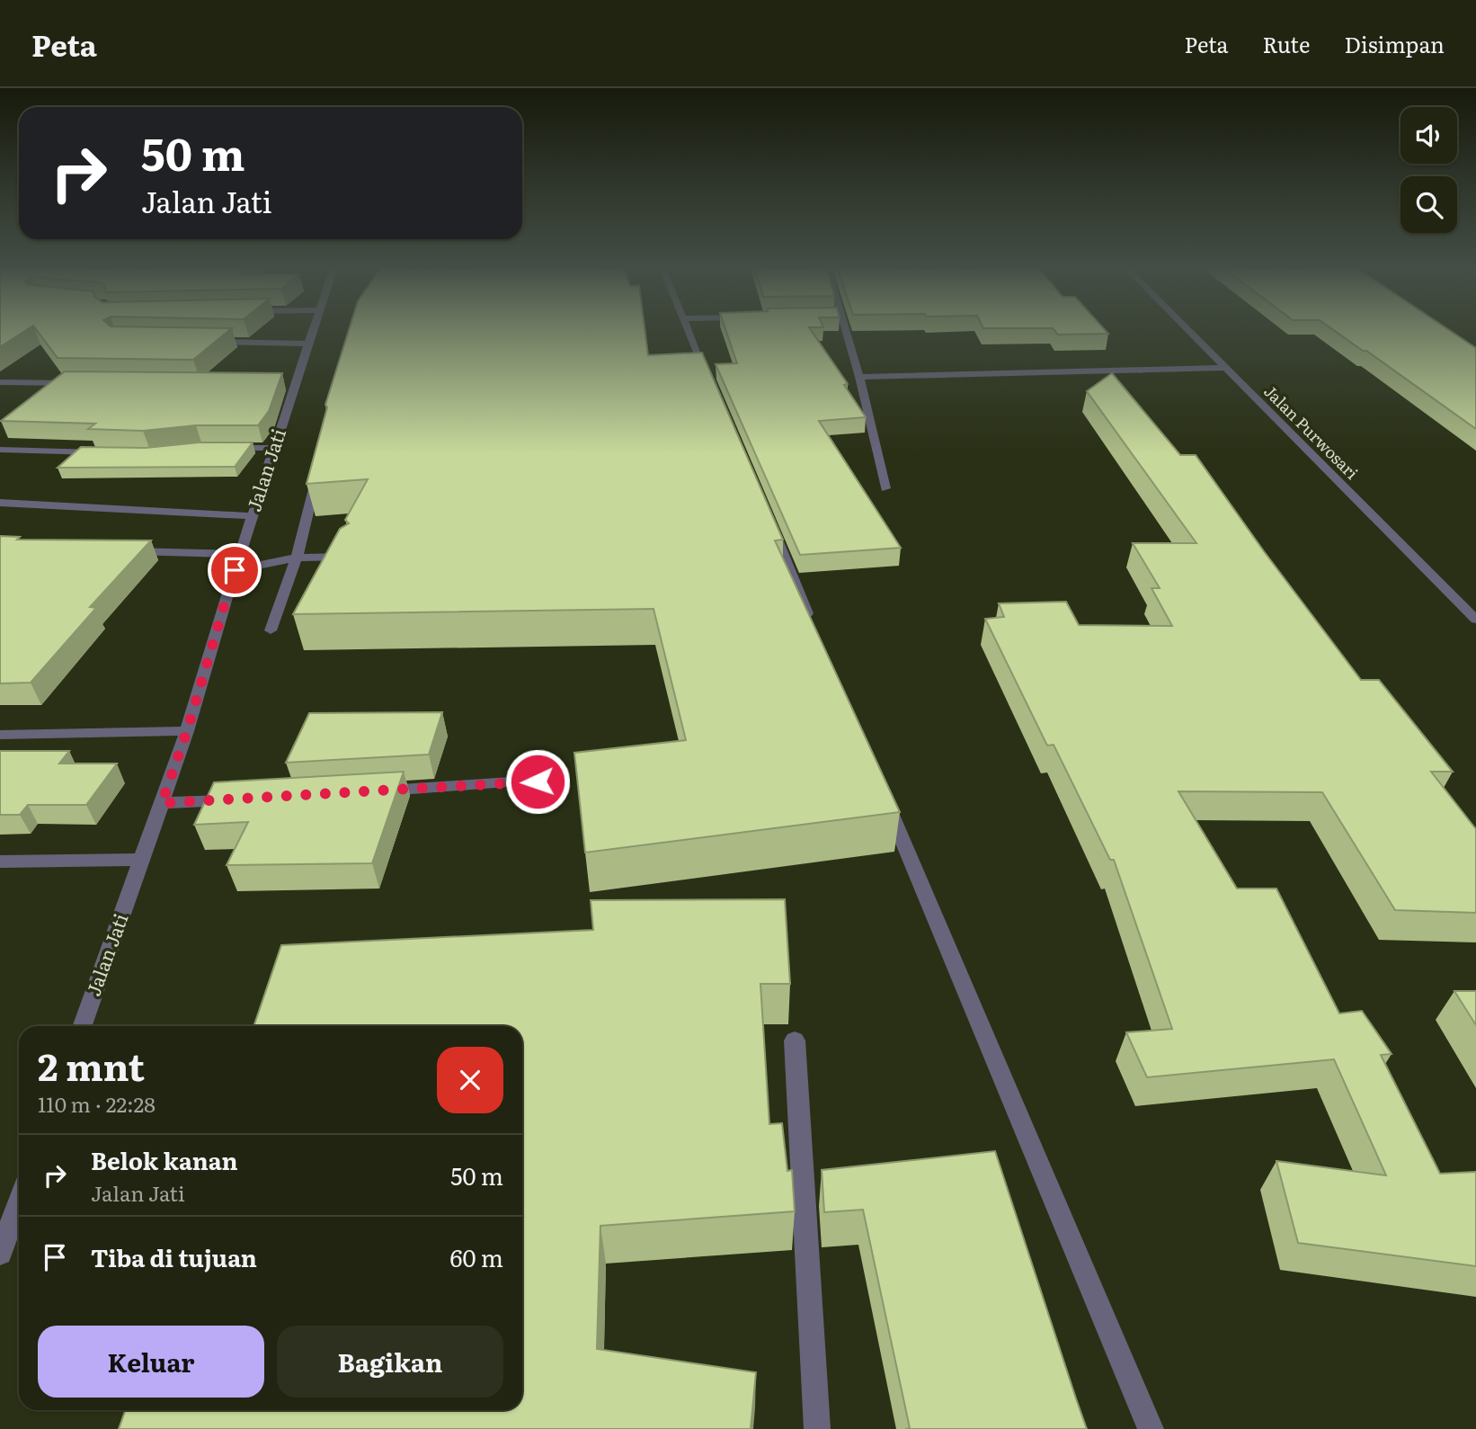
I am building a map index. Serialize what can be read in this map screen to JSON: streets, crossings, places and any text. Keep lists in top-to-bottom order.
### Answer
{
  "streets": {
    "street": ["Jalan Purwosari", "Jalan Jati"]
  },
  "page": {
    "header": "Peta",
    "nav": ["Peta", "Rute", "Disimpan"],
    "turn": ["50 m", "Jalan Jati"],
    "heading": ["2 mnt", "110 m · 22:28"],
    "list": [
      {
        "name": "Belok kanan",
        "note": "Jalan Jati",
        "value": "50 m"
      },
      {
        "name": "Tiba di tujuan",
        "value": "60 m"
      }
    ],
    "buttons": ["Keluar", "Bagikan"]
  }
}
